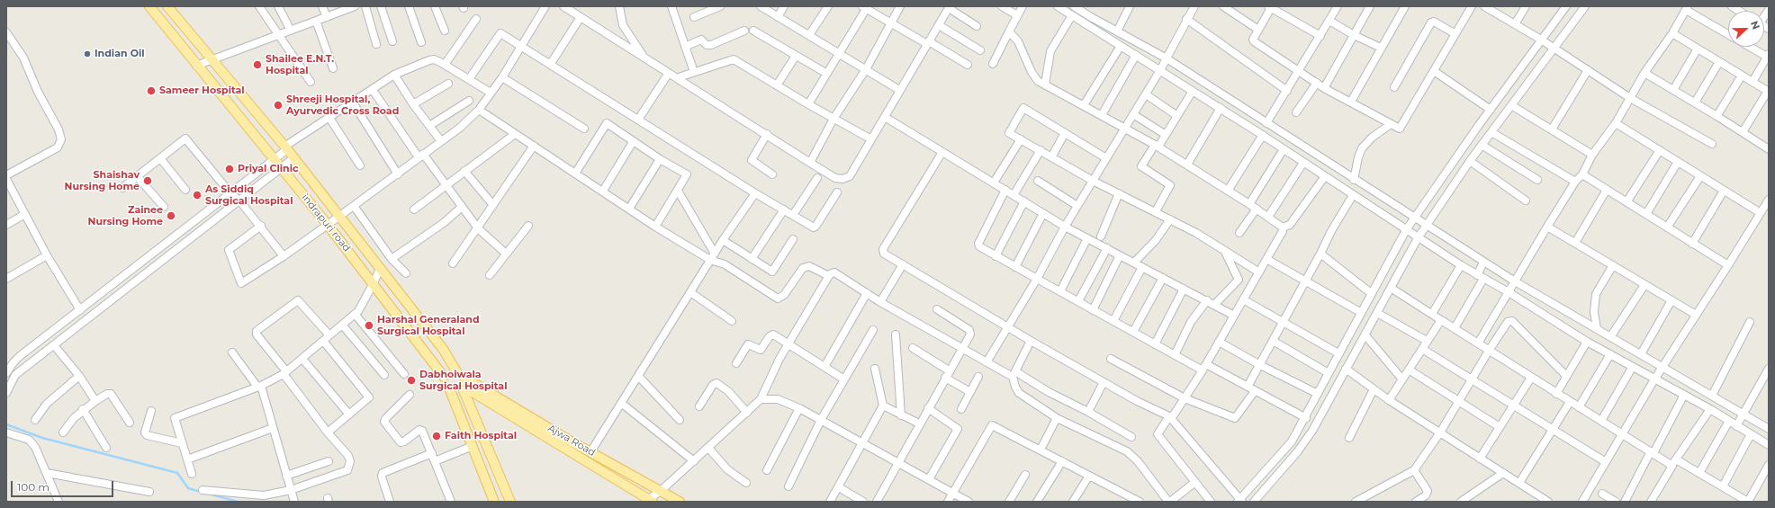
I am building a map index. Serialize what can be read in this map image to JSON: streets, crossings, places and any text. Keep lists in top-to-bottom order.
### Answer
{
  "streets": {
    "main road": ["indrapuri road", "Ajwa Road"]
  },
  "crossings": [
    ["indrapuri road", "Ajwa Road"]
  ],
  "places": [
    "Indian Oil",
    "Shailee E.N.T. Hospital",
    "Sameer Hospital",
    "Shreeji Hospital, Ayurvedic Cross Road",
    "Priyal Clinic",
    "Shaishav Nursing Home",
    "As Siddiq Surgical Hospital",
    "Zainee Nursing Home",
    "Harshal Generaland Surgical Hospital",
    "Dabhoiwala Surgical Hospital",
    "Faith Hospital"
  ],
  "scale_bar": "100 m",
  "north": "right"
}
